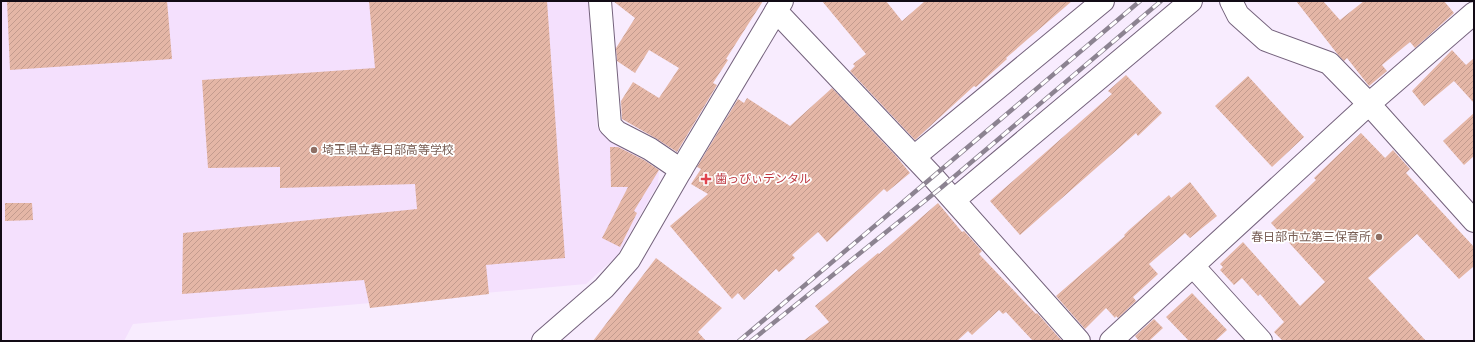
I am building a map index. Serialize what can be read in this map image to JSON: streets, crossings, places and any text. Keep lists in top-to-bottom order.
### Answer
{
  "places": {
    "other": ["埼玉県立春日部高等学校", "春日部市立第三保育所"],
    "health": ["歯っぴぃデンタル"]
  }
}
